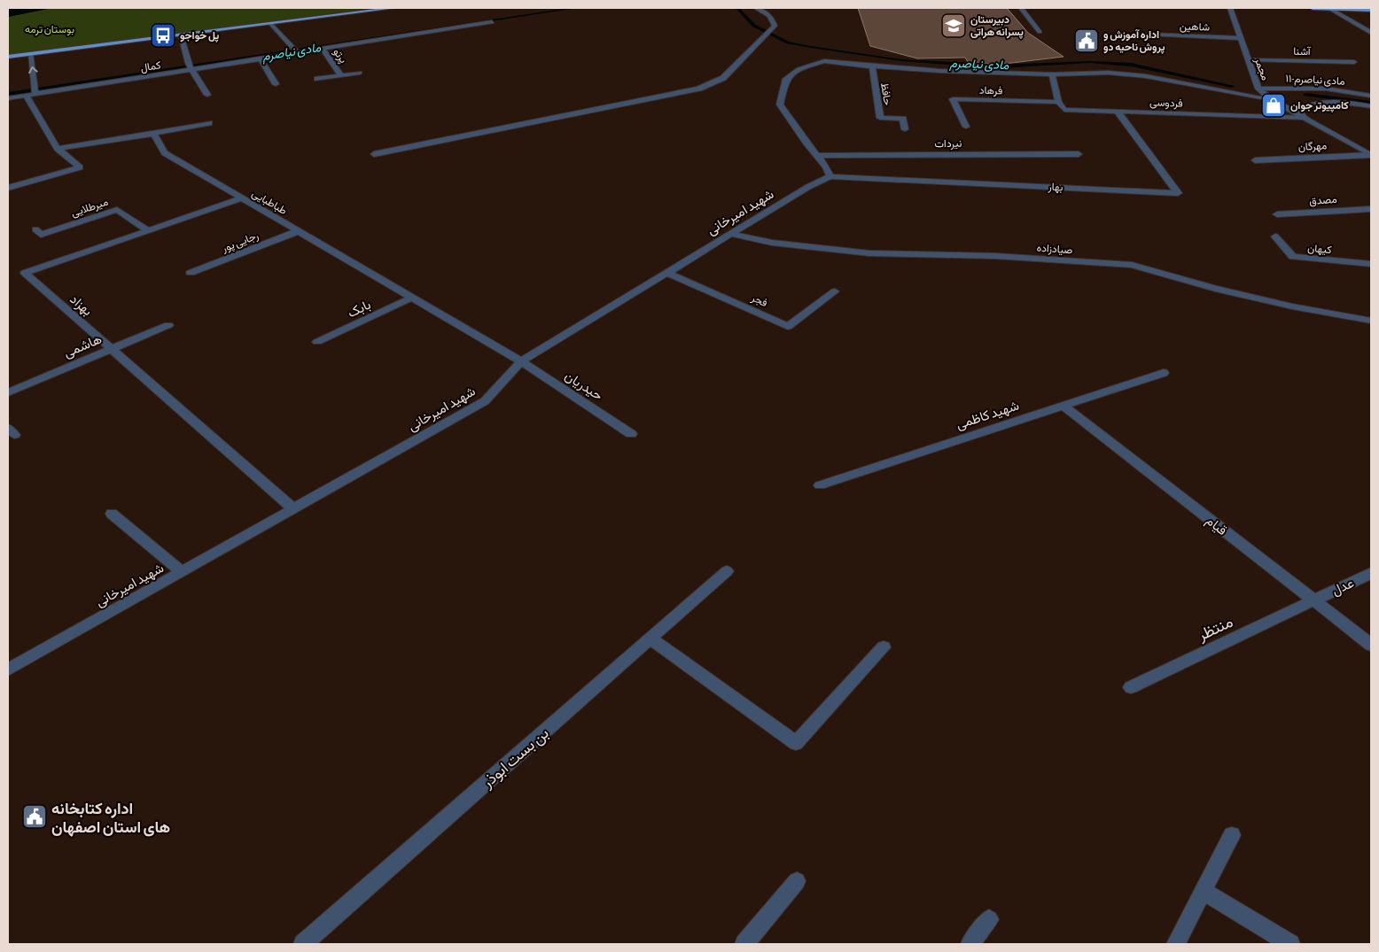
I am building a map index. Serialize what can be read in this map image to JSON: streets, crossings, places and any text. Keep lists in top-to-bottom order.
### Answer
{
  "streets": {
    "street": [
      "شاهین",
      "آشنا",
      "پرتو",
      "مجمر",
      "۱۱-مادی نیاصرم",
      "فرهاد",
      "حافظ",
      "فردوسی",
      "نیردات",
      "مهرگان",
      "بهار",
      "مصدق",
      "طباطبایی",
      "میرطلایی",
      "شهید امیرخانی",
      "رجایی پور",
      "صیادزاده",
      "کیهان",
      "فجر",
      "بهزاد",
      "بابک",
      "هاشمی",
      "حیدریان",
      "شهید کاظمی",
      "قیام",
      "عدل",
      "منتظر",
      "بن بست ابوذر"
    ]
  },
  "crossings": [
    ["شاهین", "مجمر"],
    ["آشنا", "مجمر"],
    ["مجمر", "۱۱-مادی نیاصرم"],
    ["مجمر", "فردوسی"],
    ["مجمر", "مهرگان"],
    ["فرهاد", "فردوسی"],
    ["فردوسی", "بهار"],
    ["بهار", "شهید امیرخانی"],
    ["طباطبایی", "شهید امیرخانی"],
    ["طباطبایی", "رجایی پور"],
    ["طباطبایی", "بهزاد"],
    ["طباطبایی", "بابک"],
    ["طباطبایی", "حیدریان"],
    ["میرطلایی", "بهزاد"],
    ["شهید امیرخانی", "صیادزاده"],
    ["شهید امیرخانی", "فجر"],
    ["شهید امیرخانی", "بهزاد"],
    ["شهید امیرخانی", "حیدریان"],
    ["بهزاد", "هاشمی"],
    ["شهید کاظمی", "قیام"],
    ["قیام", "عدل"],
    ["قیام", "منتظر"],
    ["عدل", "منتظر"]
  ],
  "water": ["مادی نیاصرم"],
  "parks": ["بوستان ترمه"],
  "places": {
    "school or university": ["دبیرستان پسرانه هراتی"],
    "bus stop": ["پل خواجو"],
    "public building": ["اداره آموزش و پروش ناحیه دو", "اداره کتابخانه های استان اصفهان"],
    "shop": ["کامپیوتر جوان"]
  }
}
